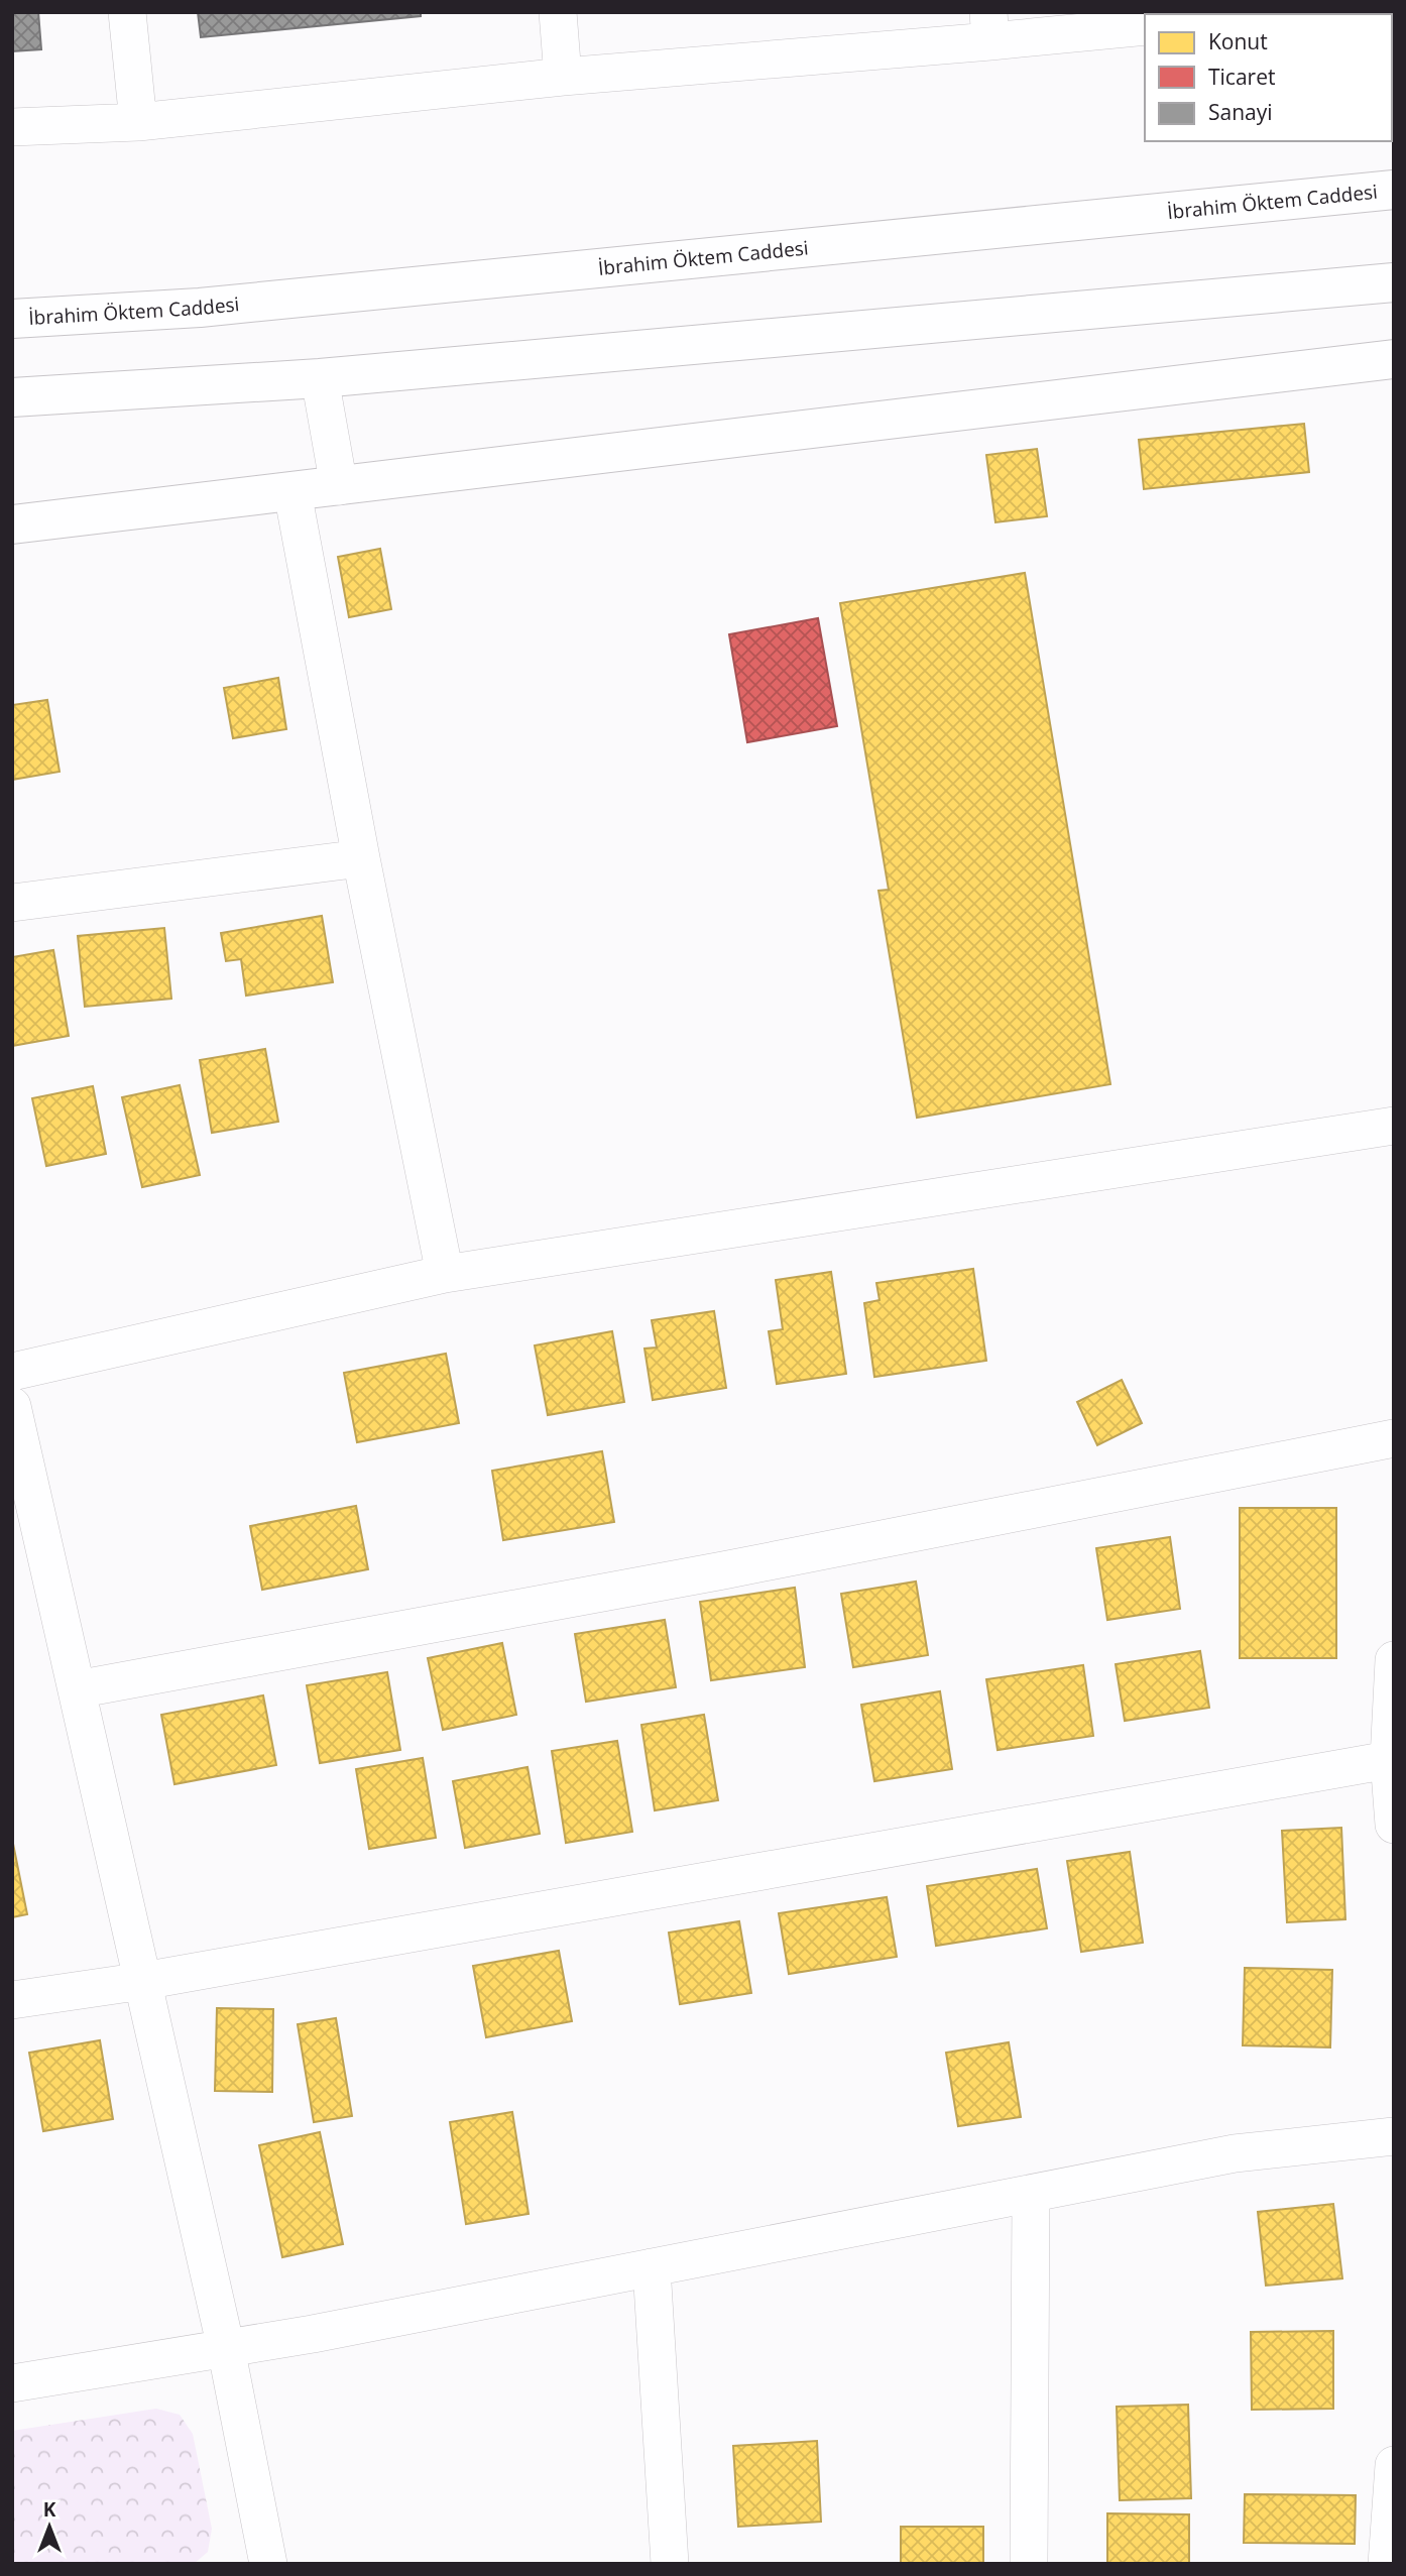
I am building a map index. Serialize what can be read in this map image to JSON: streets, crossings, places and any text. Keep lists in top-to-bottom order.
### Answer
{
  "streets": {
    "main road": ["İbrahim Öktem Caddesi"]
  },
  "legend": ["Konut", "Ticaret", "Sanayi"],
  "north": "top"
}
